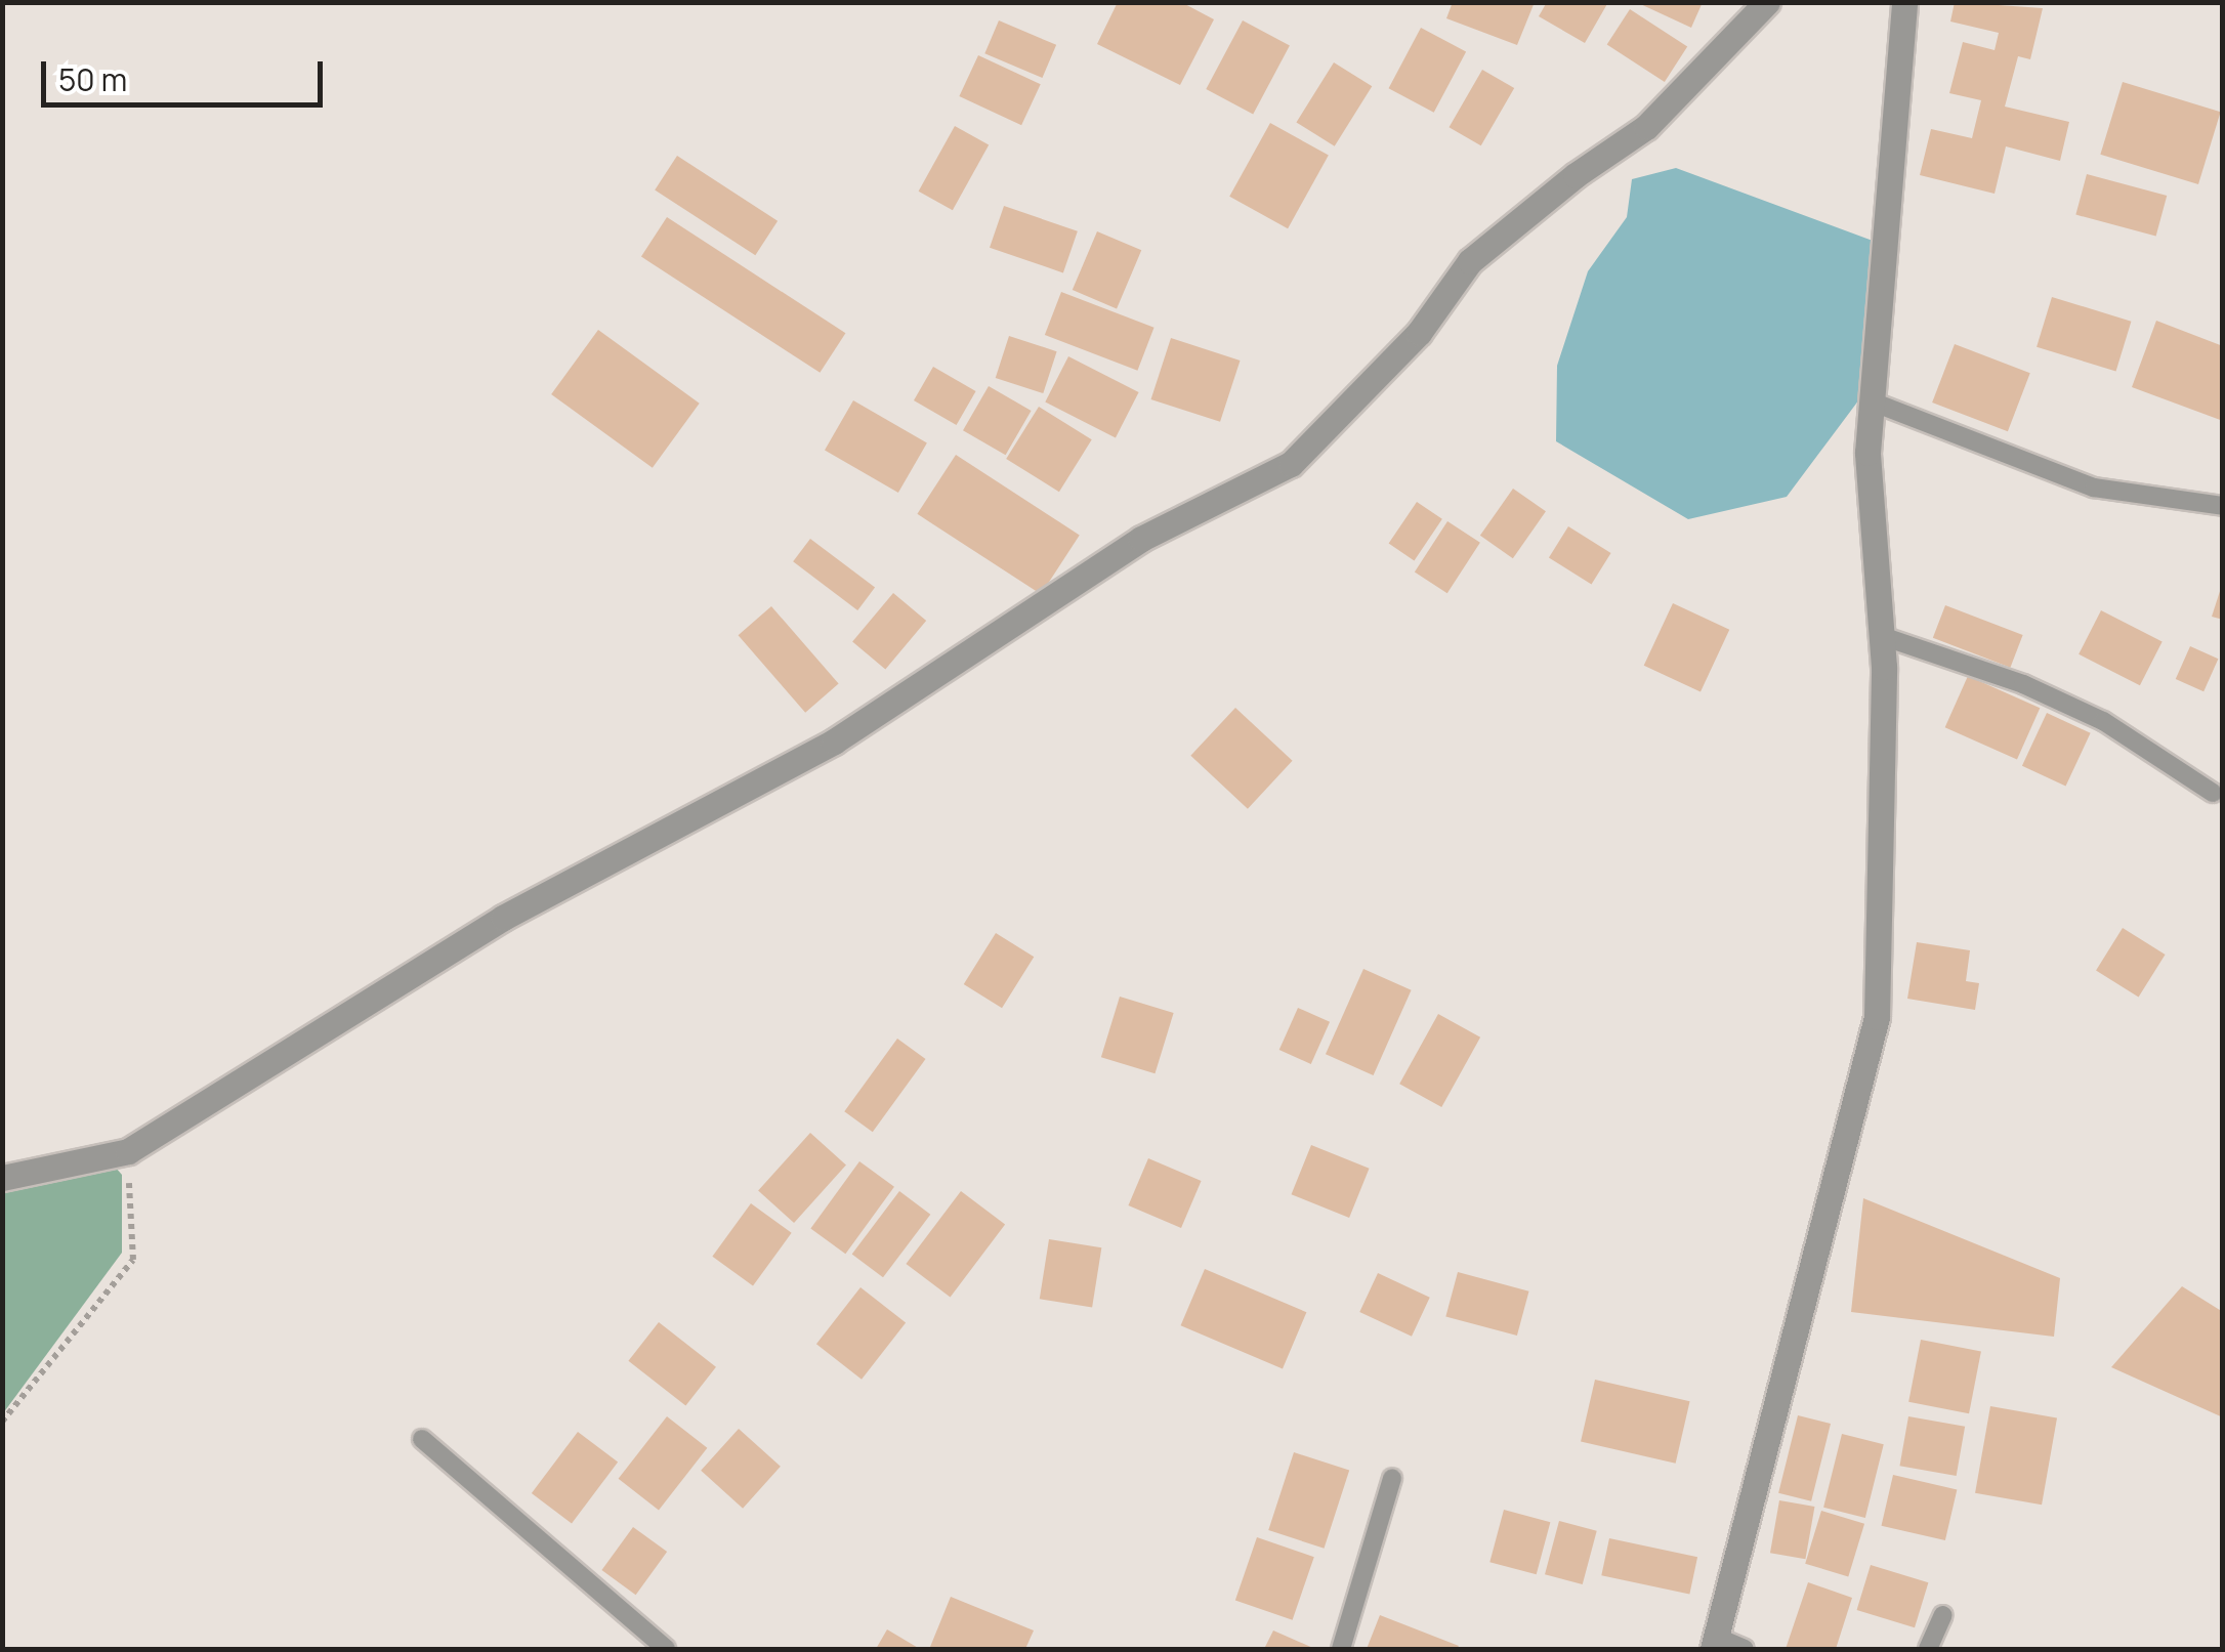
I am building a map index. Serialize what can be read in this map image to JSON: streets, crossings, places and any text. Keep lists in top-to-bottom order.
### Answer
{
  "scale_bar": "50 m"
}
